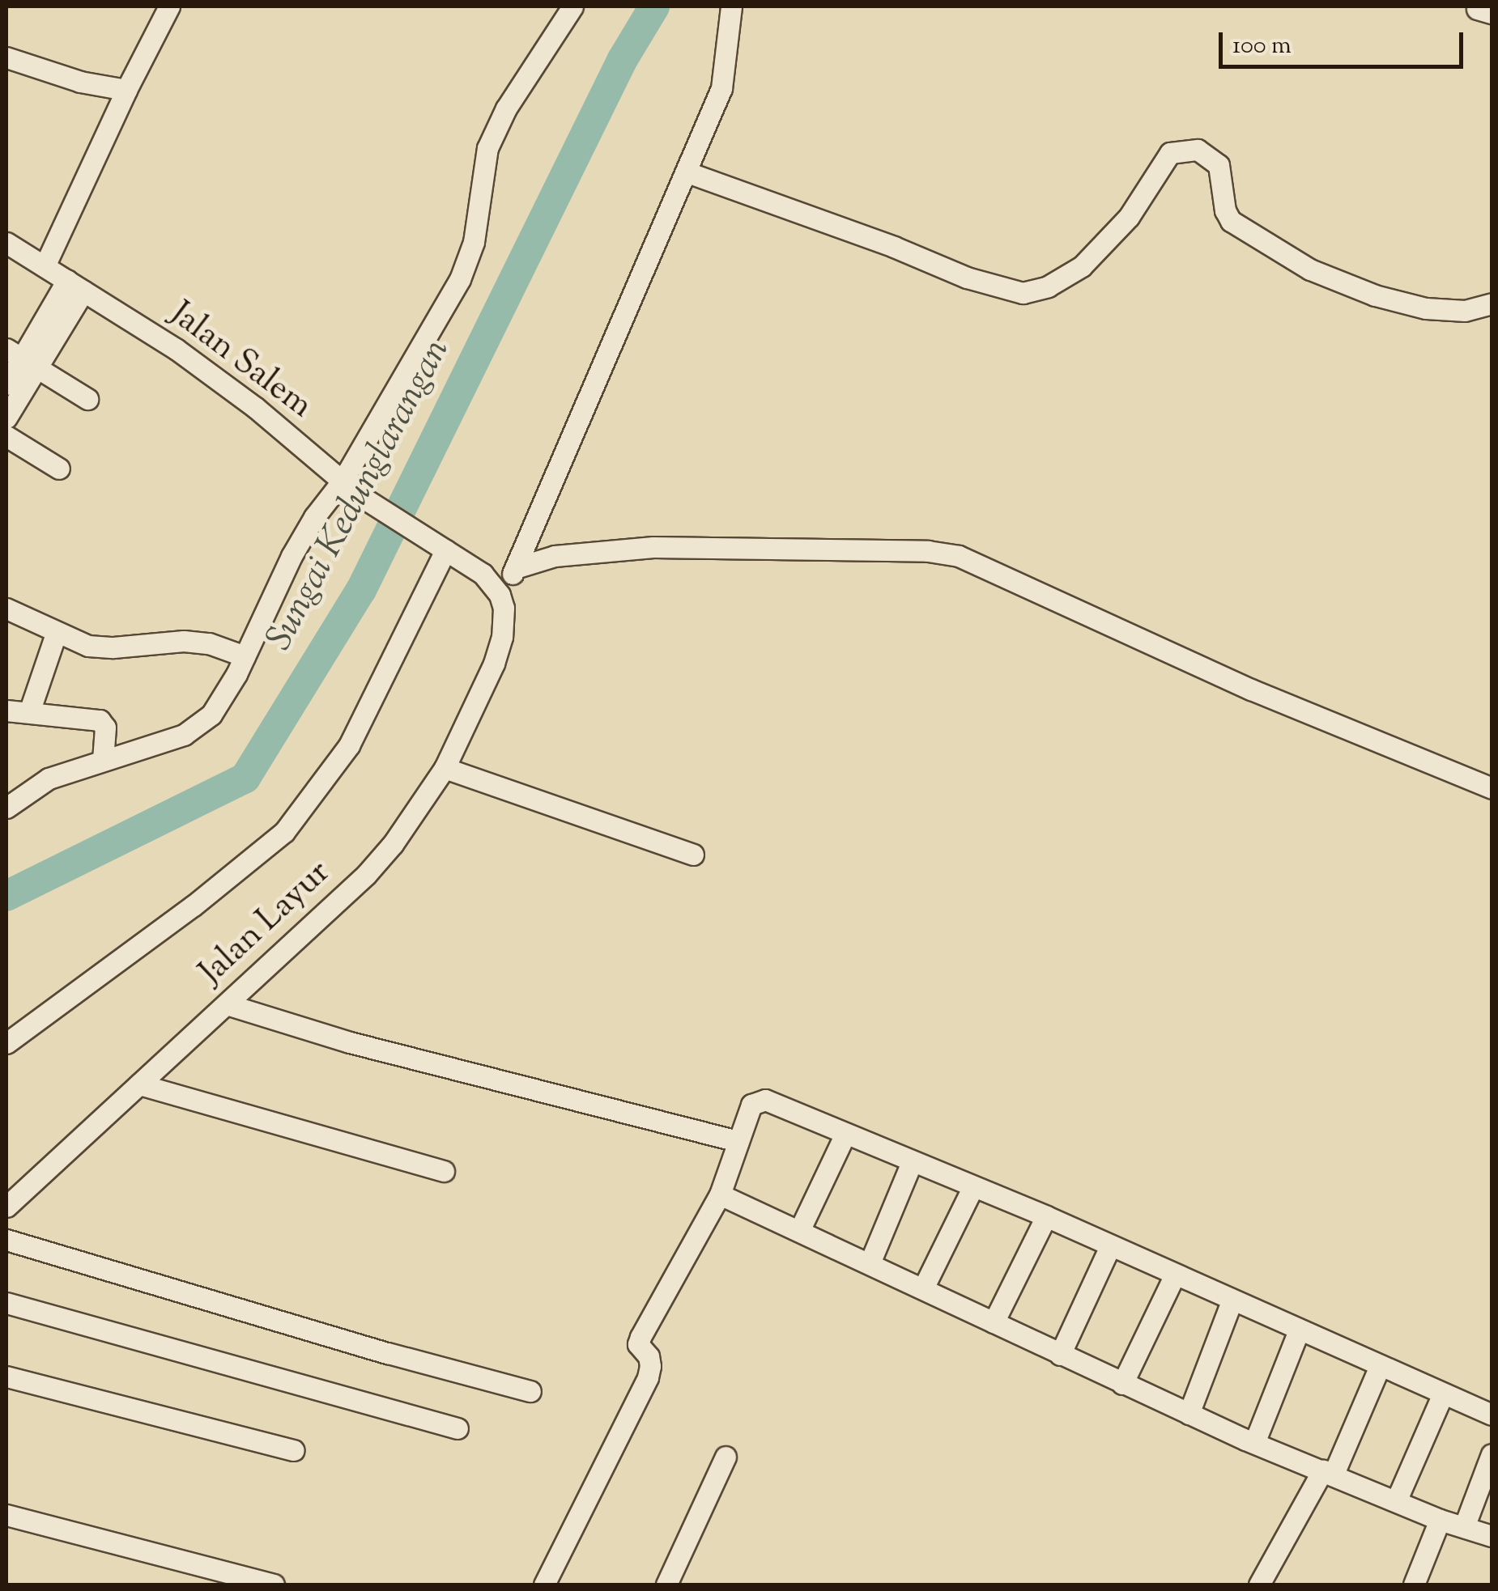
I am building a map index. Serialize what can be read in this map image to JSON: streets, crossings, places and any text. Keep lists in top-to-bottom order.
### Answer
{
  "streets": {
    "street": ["Jalan Salem", "Jalan Layur"]
  },
  "crossings": [
    ["Jalan Salem", "Jalan Layur"]
  ],
  "water": ["Sungai Kedunglarangan"],
  "scale_bar": "100 m"
}
